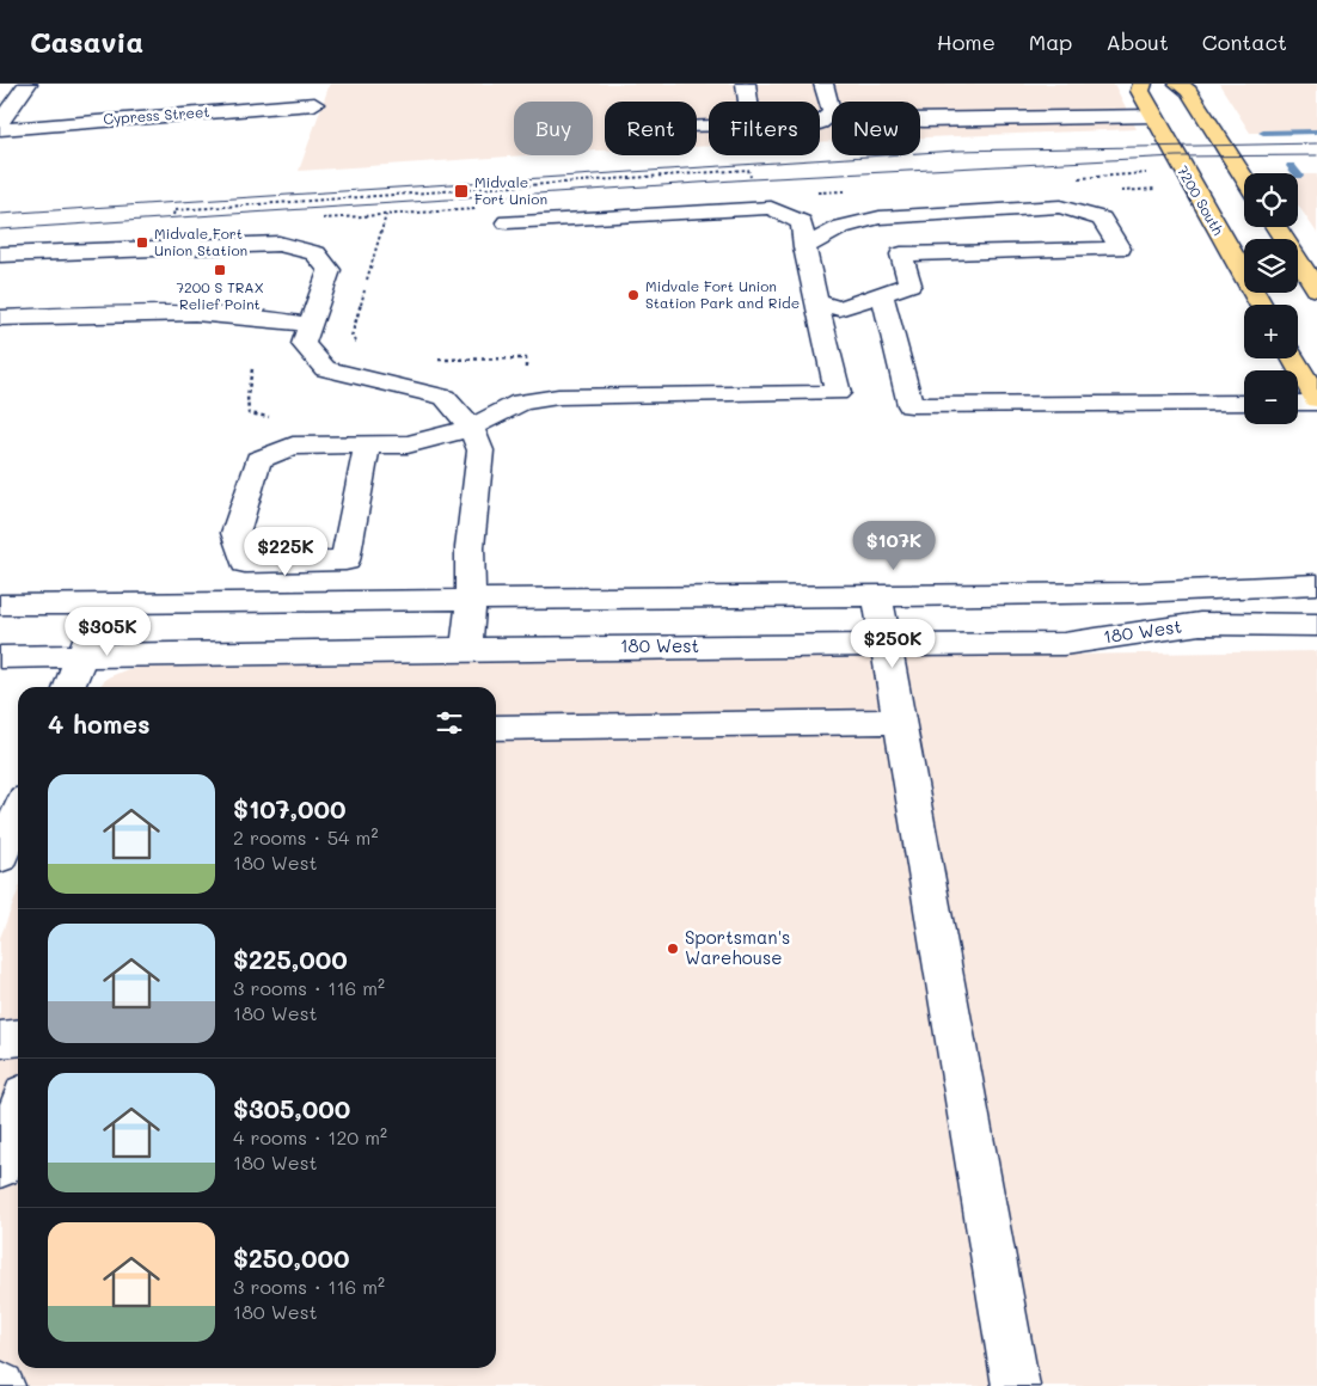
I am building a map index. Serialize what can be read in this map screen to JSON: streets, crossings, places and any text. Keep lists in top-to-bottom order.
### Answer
{
  "streets": {
    "main road": ["7200 South"],
    "street": ["Cypress Street", "180 West"]
  },
  "places": {
    "transit": ["Midvale Fort Union", "Midvale Fort Union Station", "7200 S TRAX Relief Point"],
    "other": ["Midvale Fort Union Station Park and Ride", "Sportsman's Warehouse"]
  },
  "page": {
    "header": "Casavia",
    "nav": [
      "Home",
      "Map",
      "About",
      "Contact"
    ],
    "chip": [
      "Buy",
      "Rent",
      "Filters",
      "New"
    ],
    "map_buttons": ["+", "−"],
    "price": [
      "$107K",
      "$225K",
      "$305K",
      "$250K"
    ],
    "heading": "4 homes",
    "list": [
      {
        "name": "$107,000",
        "note": "2 rooms · 54 m² · 180 West"
      },
      {
        "name": "$225,000",
        "note": "3 rooms · 116 m² · 180 West"
      },
      {
        "name": "$305,000",
        "note": "4 rooms · 120 m² · 180 West"
      },
      {
        "name": "$250,000",
        "note": "3 rooms · 116 m² · 180 West"
      }
    ]
  }
}
